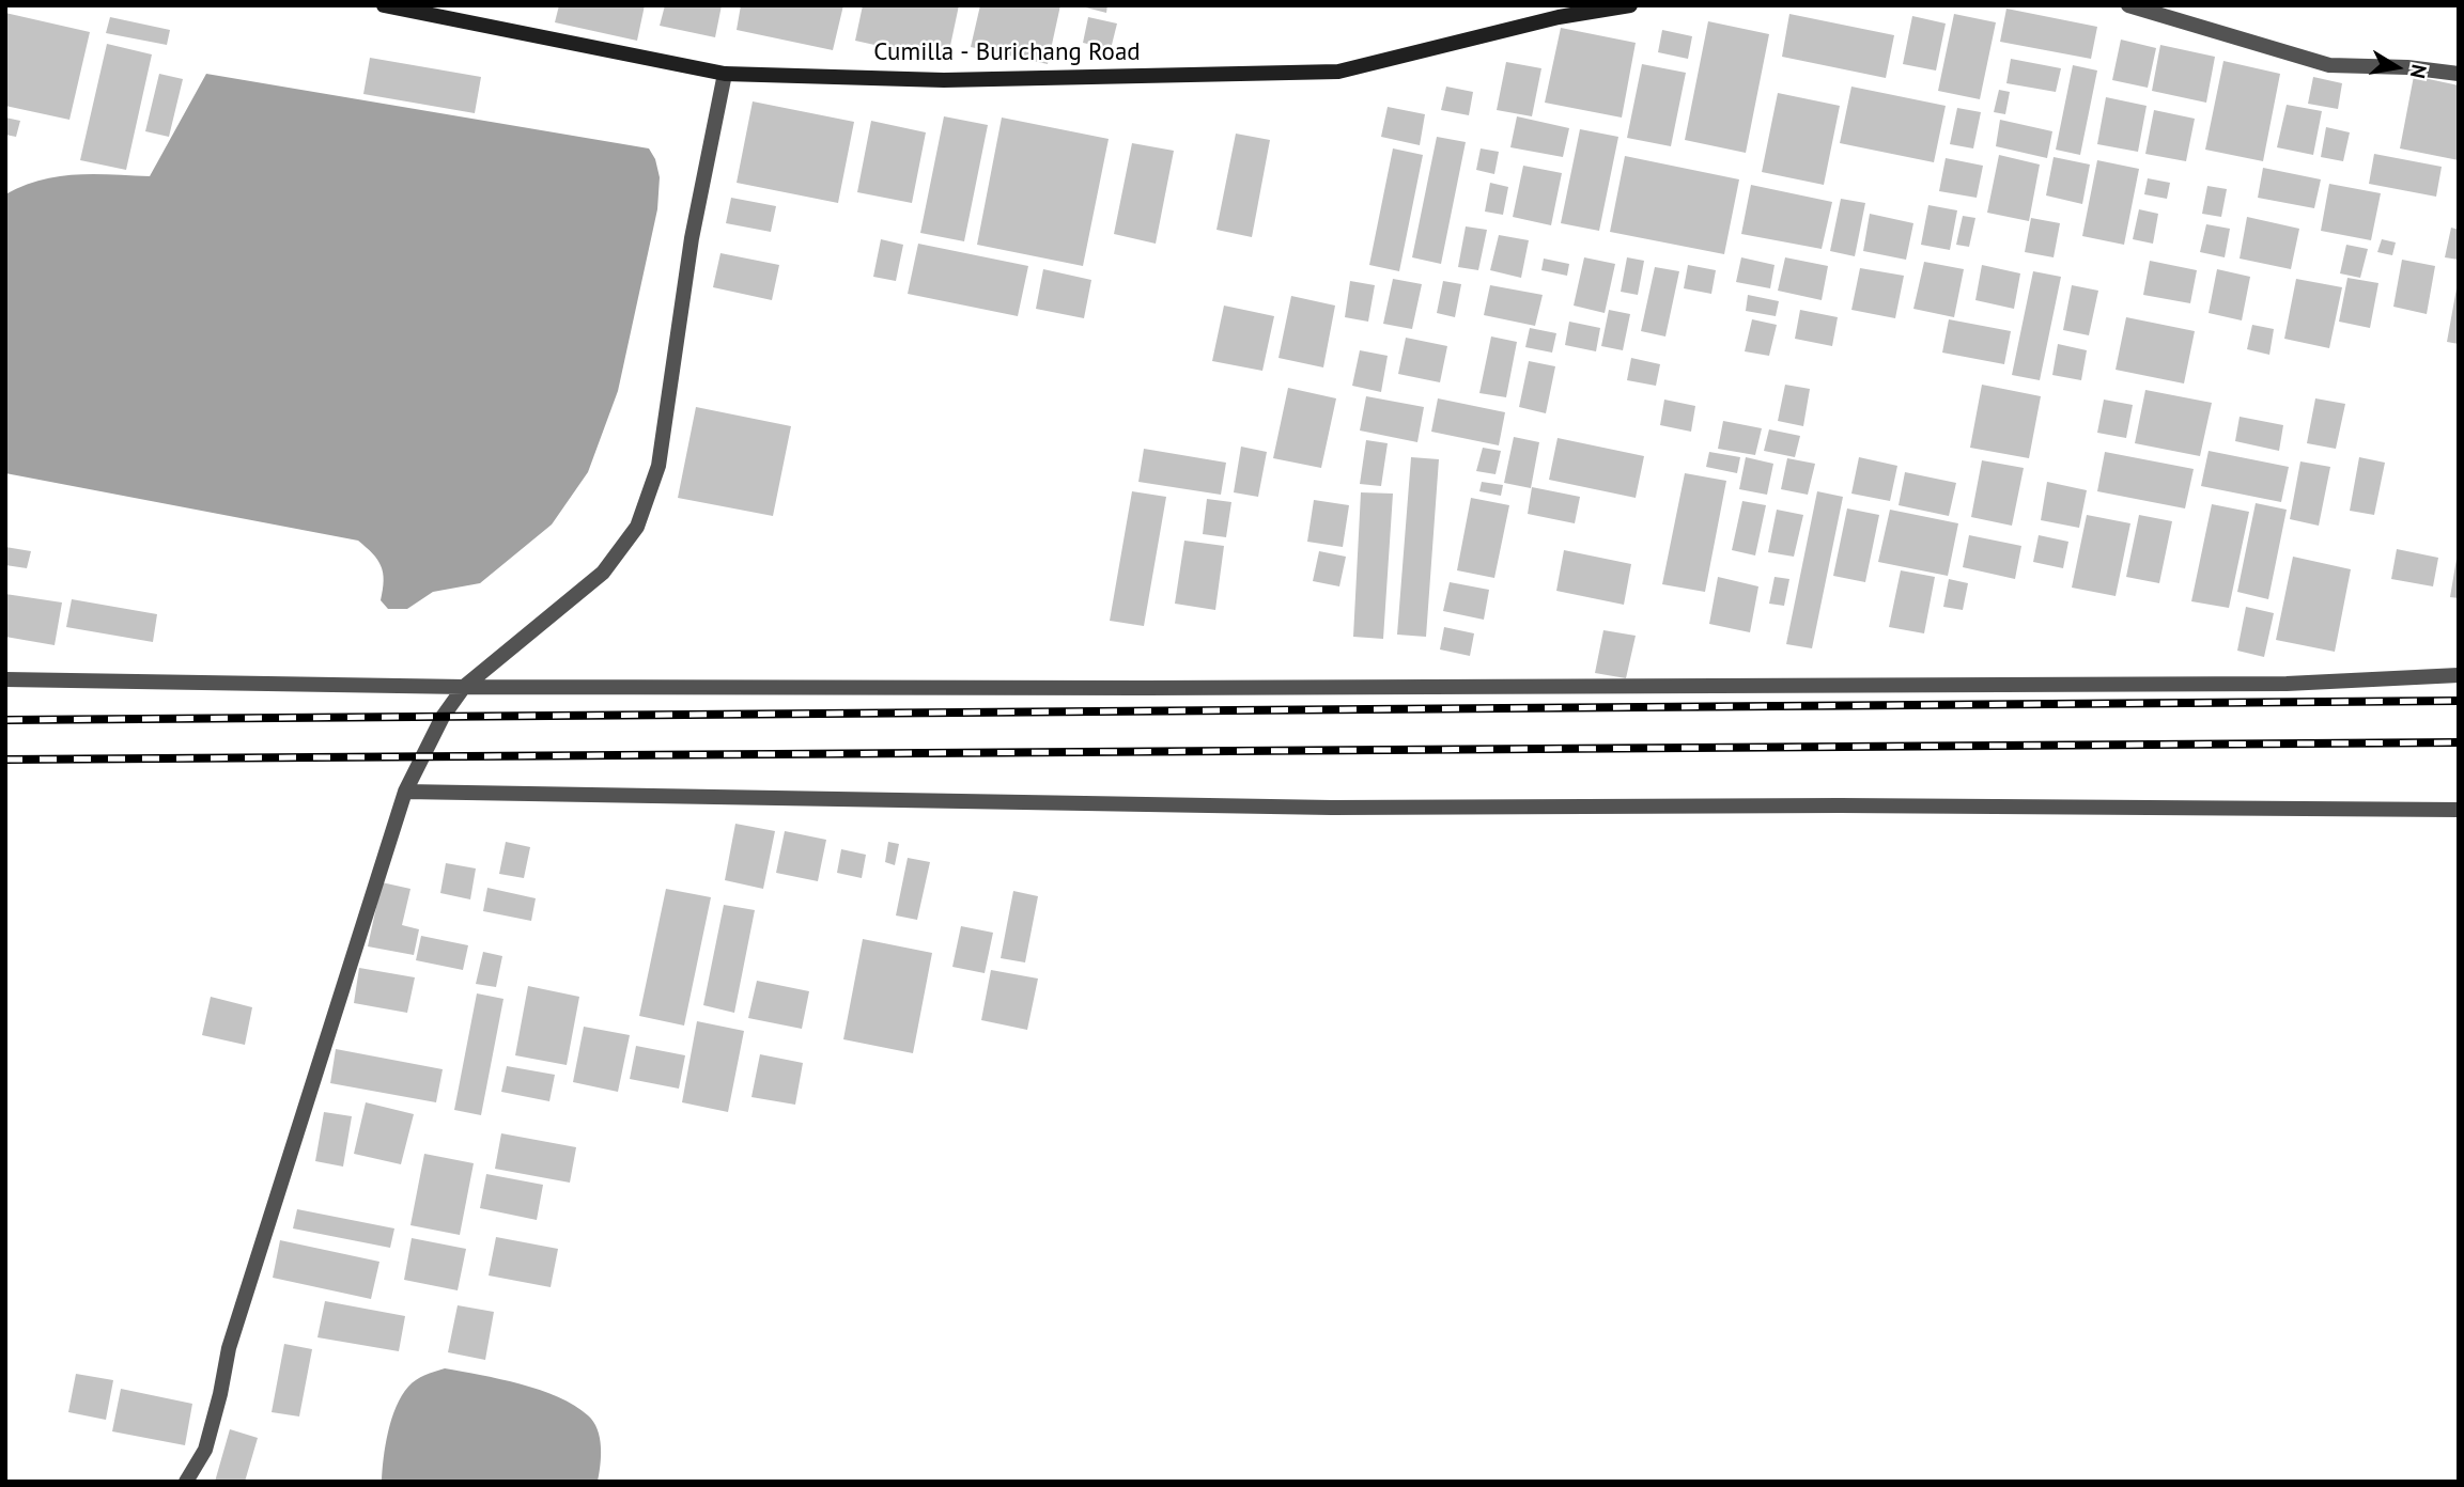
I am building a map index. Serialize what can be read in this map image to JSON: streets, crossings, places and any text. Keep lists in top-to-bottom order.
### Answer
{
  "streets": {
    "main road": ["Cumilla - Burichang Road"]
  },
  "north": "right"
}
